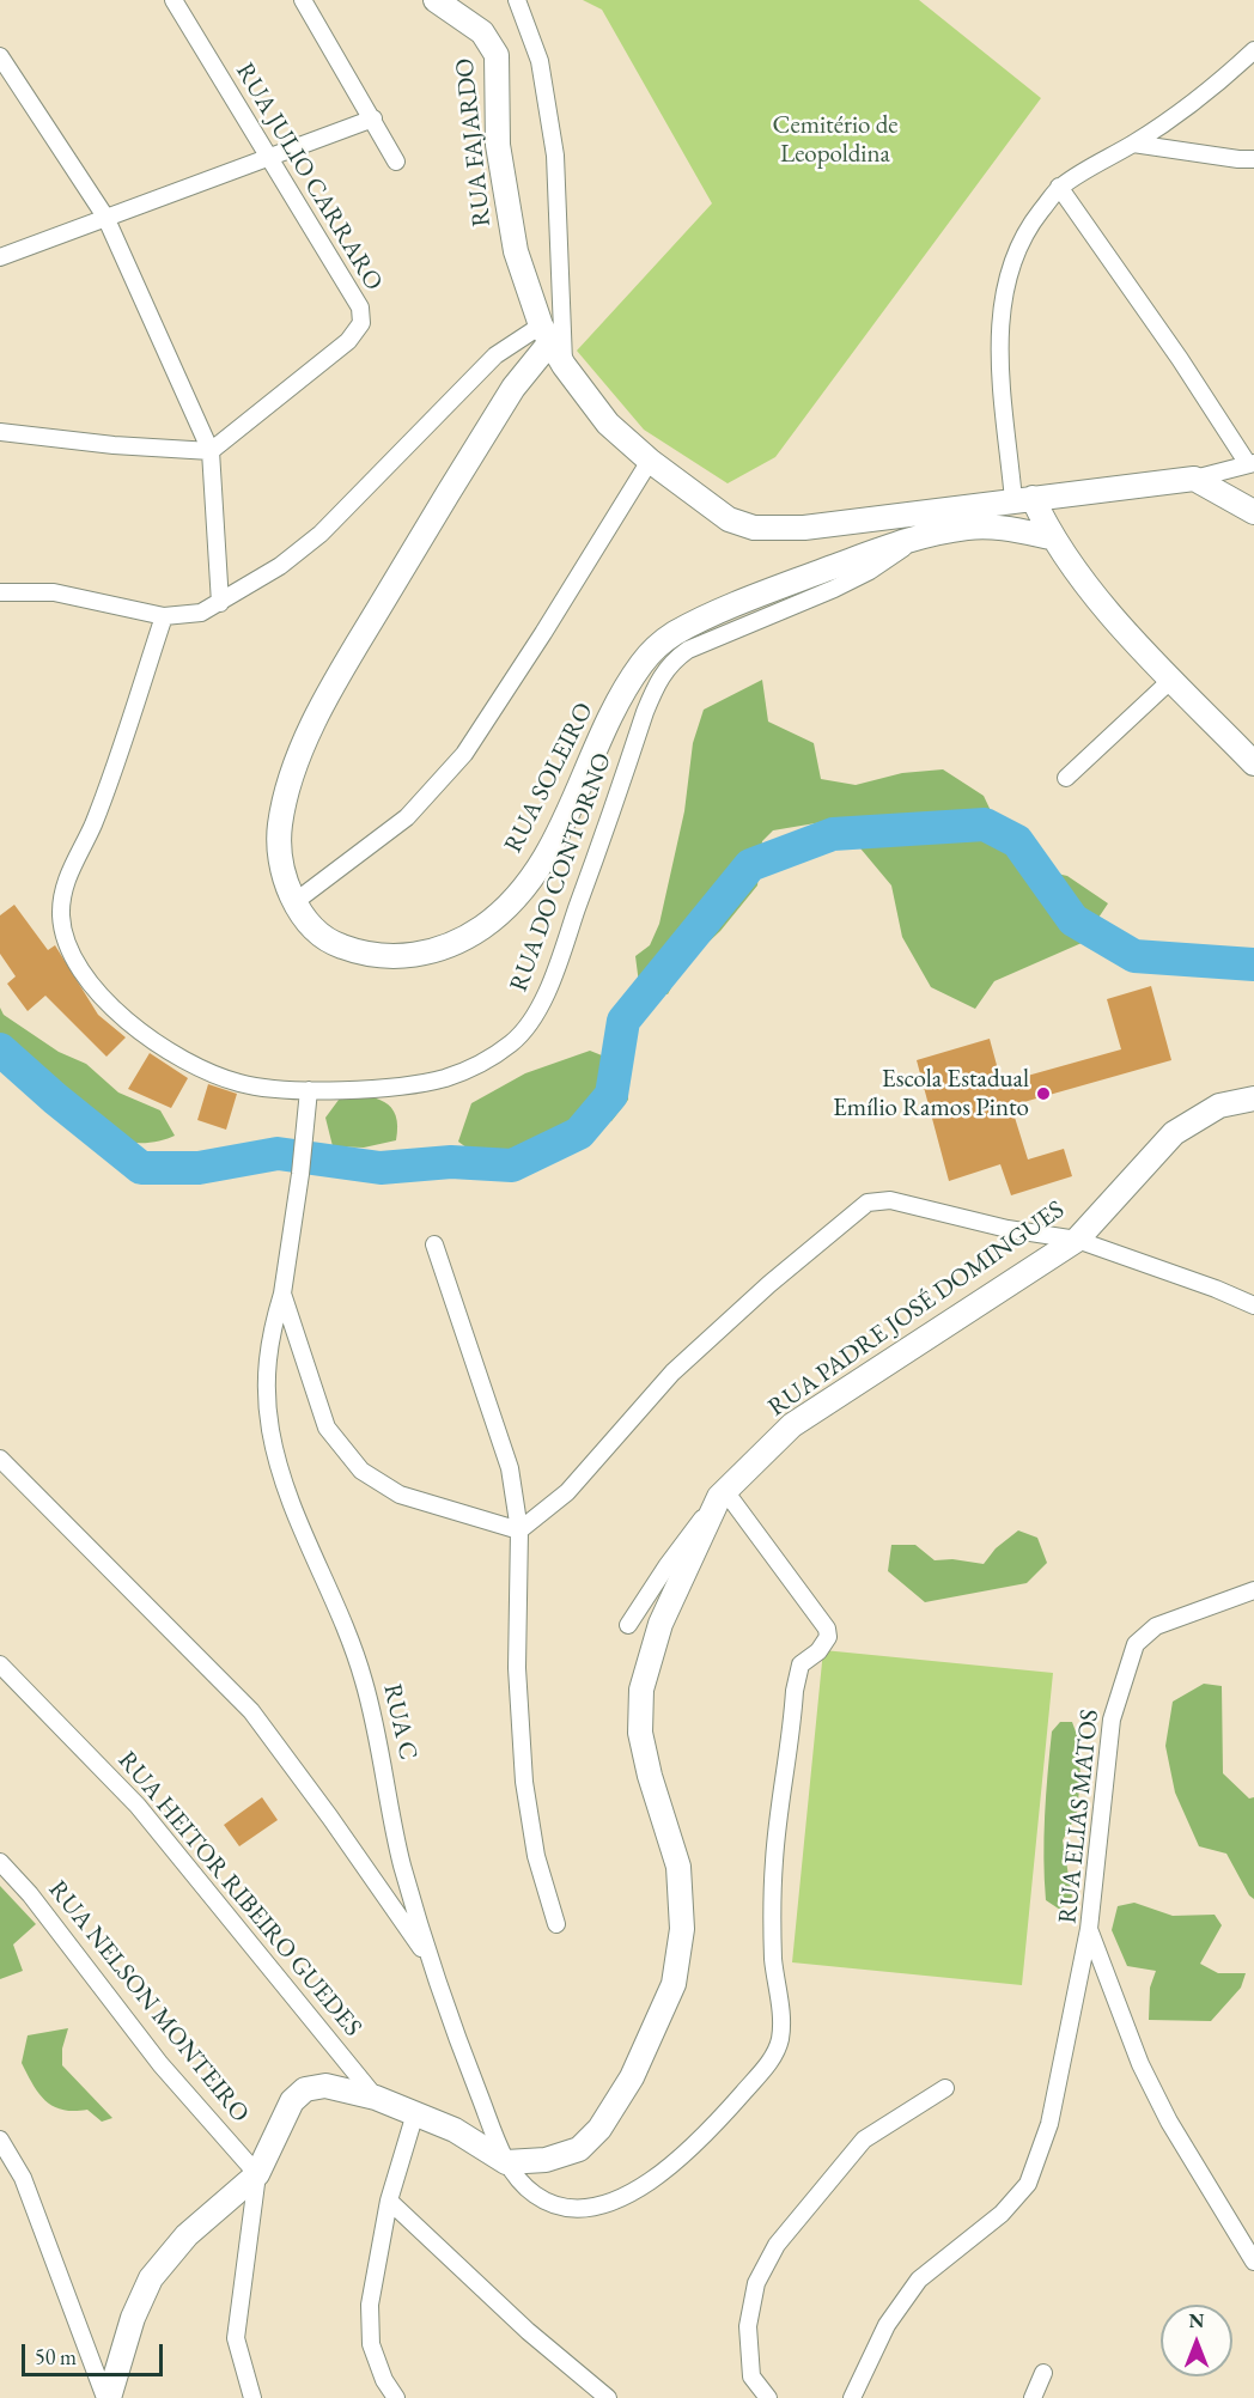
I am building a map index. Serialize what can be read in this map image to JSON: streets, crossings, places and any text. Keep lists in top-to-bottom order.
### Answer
{
  "streets": {
    "street": [
      "RUA FAJARDO",
      "RUA JULIO CARRARO",
      "RUA SOLEIRO",
      "RUA DO CONTORNO",
      "RUA PADRE JOSÉ DOMINGUES",
      "RUA C",
      "RUA ELIAS MATOS",
      "RUA HEITOR RIBEIRO GUEDES",
      "RUA NELSON MONTEIRO"
    ]
  },
  "crossings": [
    ["RUA FAJARDO", "RUA SOLEIRO"],
    ["RUA SOLEIRO", "RUA DO CONTORNO"],
    ["RUA DO CONTORNO", "RUA C"],
    ["RUA PADRE JOSÉ DOMINGUES", "RUA C"]
  ],
  "parks": ["Cemitério de Leopoldina"],
  "places": ["Escola Estadual Emílio Ramos Pinto"],
  "scale_bar": "50 m",
  "north": "top"
}
